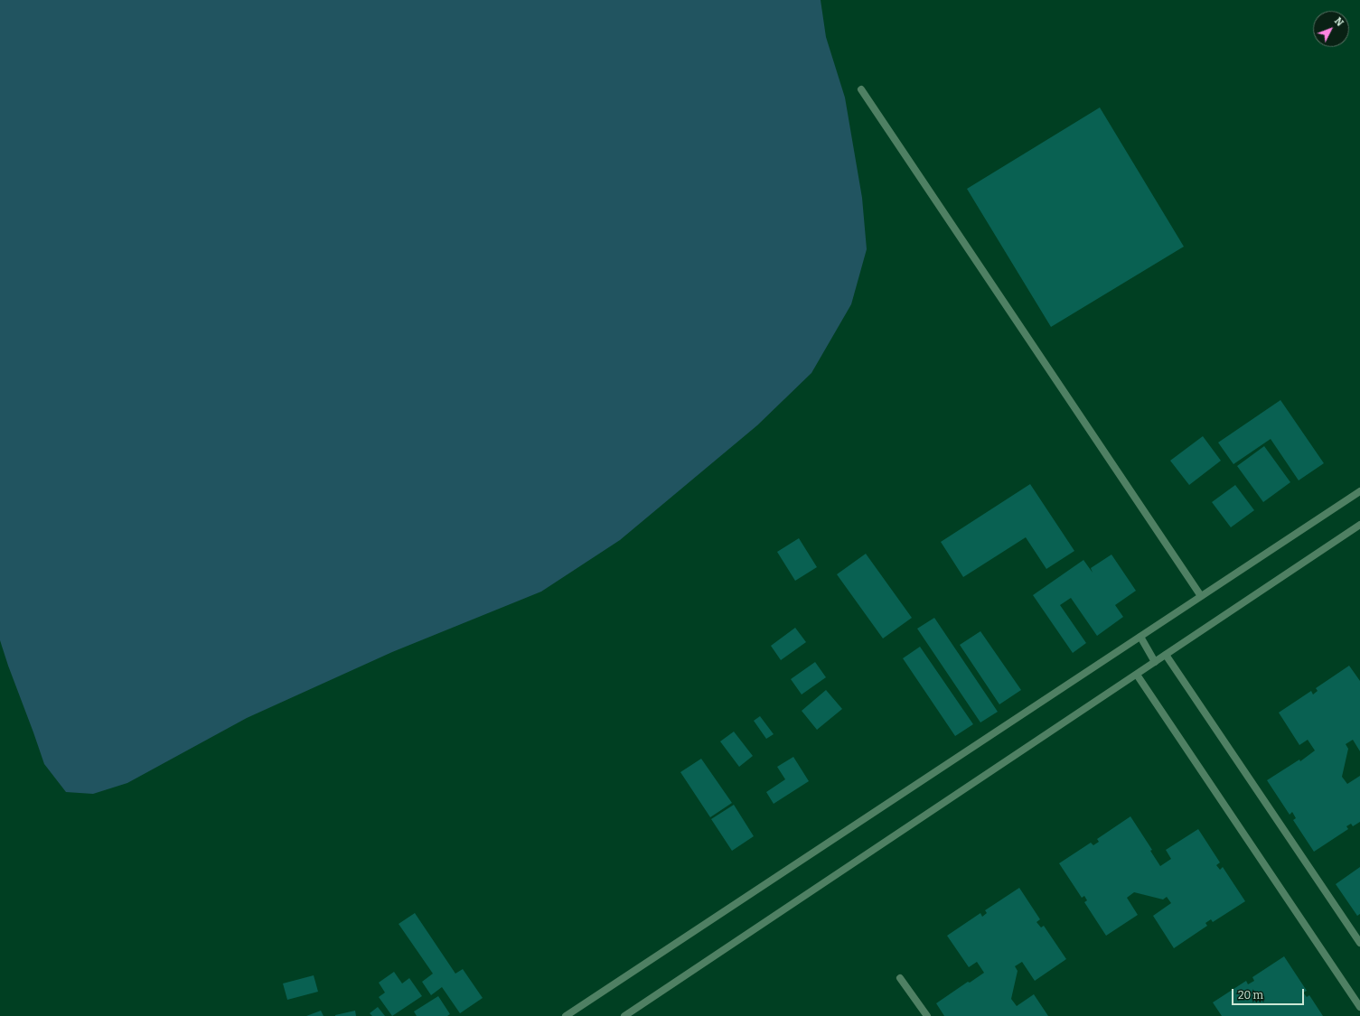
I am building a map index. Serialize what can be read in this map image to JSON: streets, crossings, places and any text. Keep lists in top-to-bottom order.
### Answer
{
  "scale_bar": "20 m",
  "north": "top right"
}
